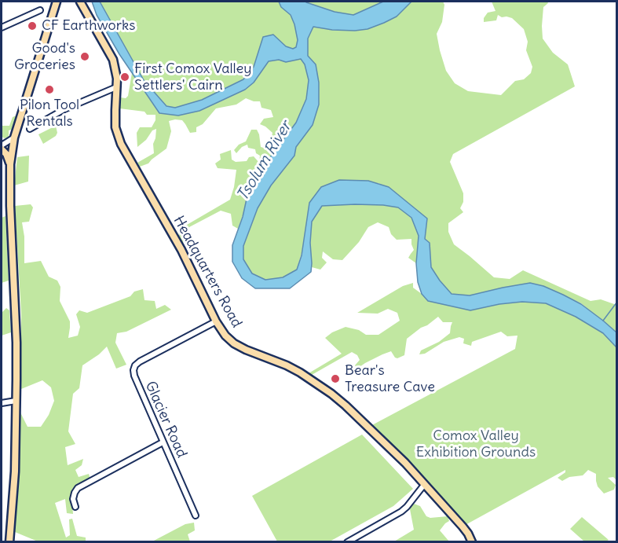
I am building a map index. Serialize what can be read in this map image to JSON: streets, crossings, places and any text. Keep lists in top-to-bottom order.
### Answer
{
  "streets": {
    "main road": ["Headquarters Road"],
    "street": ["Glacier Road"]
  },
  "crossings": [
    ["Headquarters Road", "Glacier Road"]
  ],
  "water": ["Tsolum River"],
  "parks": ["Comox Valley Exhibition Grounds"],
  "places": [
    "CF Earthworks",
    "Good's Groceries",
    "First Comox Valley Settlers' Cairn",
    "Pilon Tool Rentals",
    "Bear's Treasure Cave"
  ]
}
